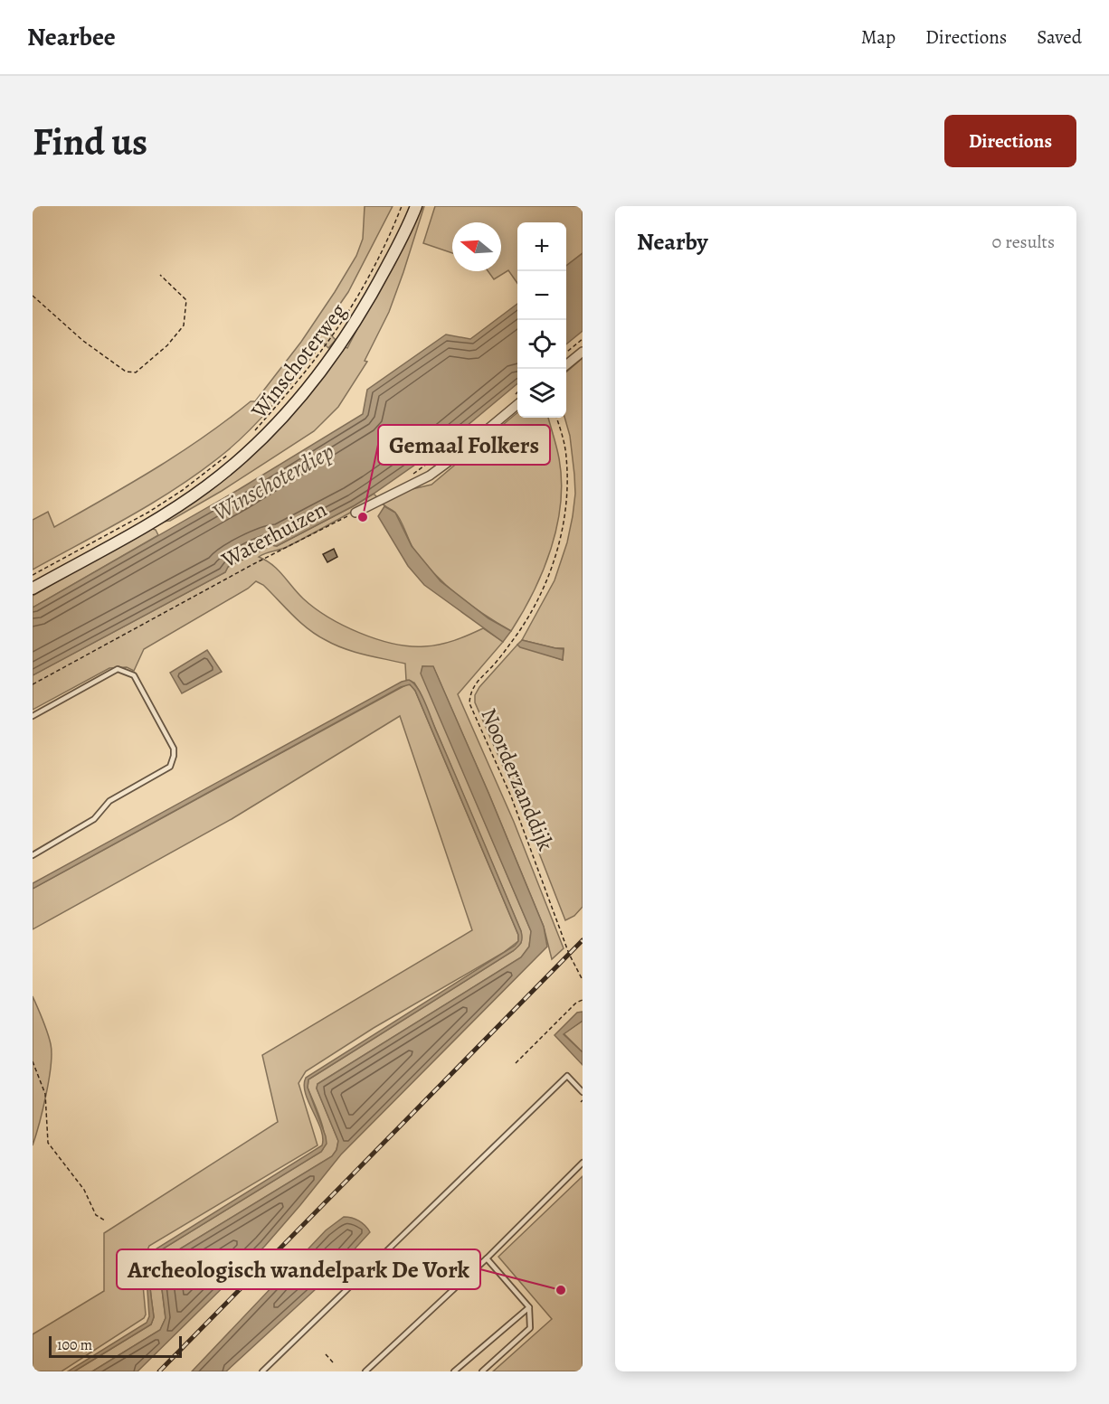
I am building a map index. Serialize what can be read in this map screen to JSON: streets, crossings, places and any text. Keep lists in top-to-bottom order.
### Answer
{
  "streets": {
    "main road": ["Winschoterweg"],
    "street": ["Waterhuizen"],
    "path": ["Noorderzanddijk"]
  },
  "water": ["Winschoterdiep"],
  "places": ["Gemaal Folkers", "Archeologisch wandelpark De Vork"],
  "scale_bar": "100 m",
  "north": "left",
  "page": {
    "header": "Nearbee",
    "nav": ["Map", "Directions", "Saved"],
    "buttons": "Directions",
    "title": "Find us",
    "heading": ["Nearby", "0 results"],
    "map_buttons": ["+", "−"],
    "scale": "100 m"
  }
}
